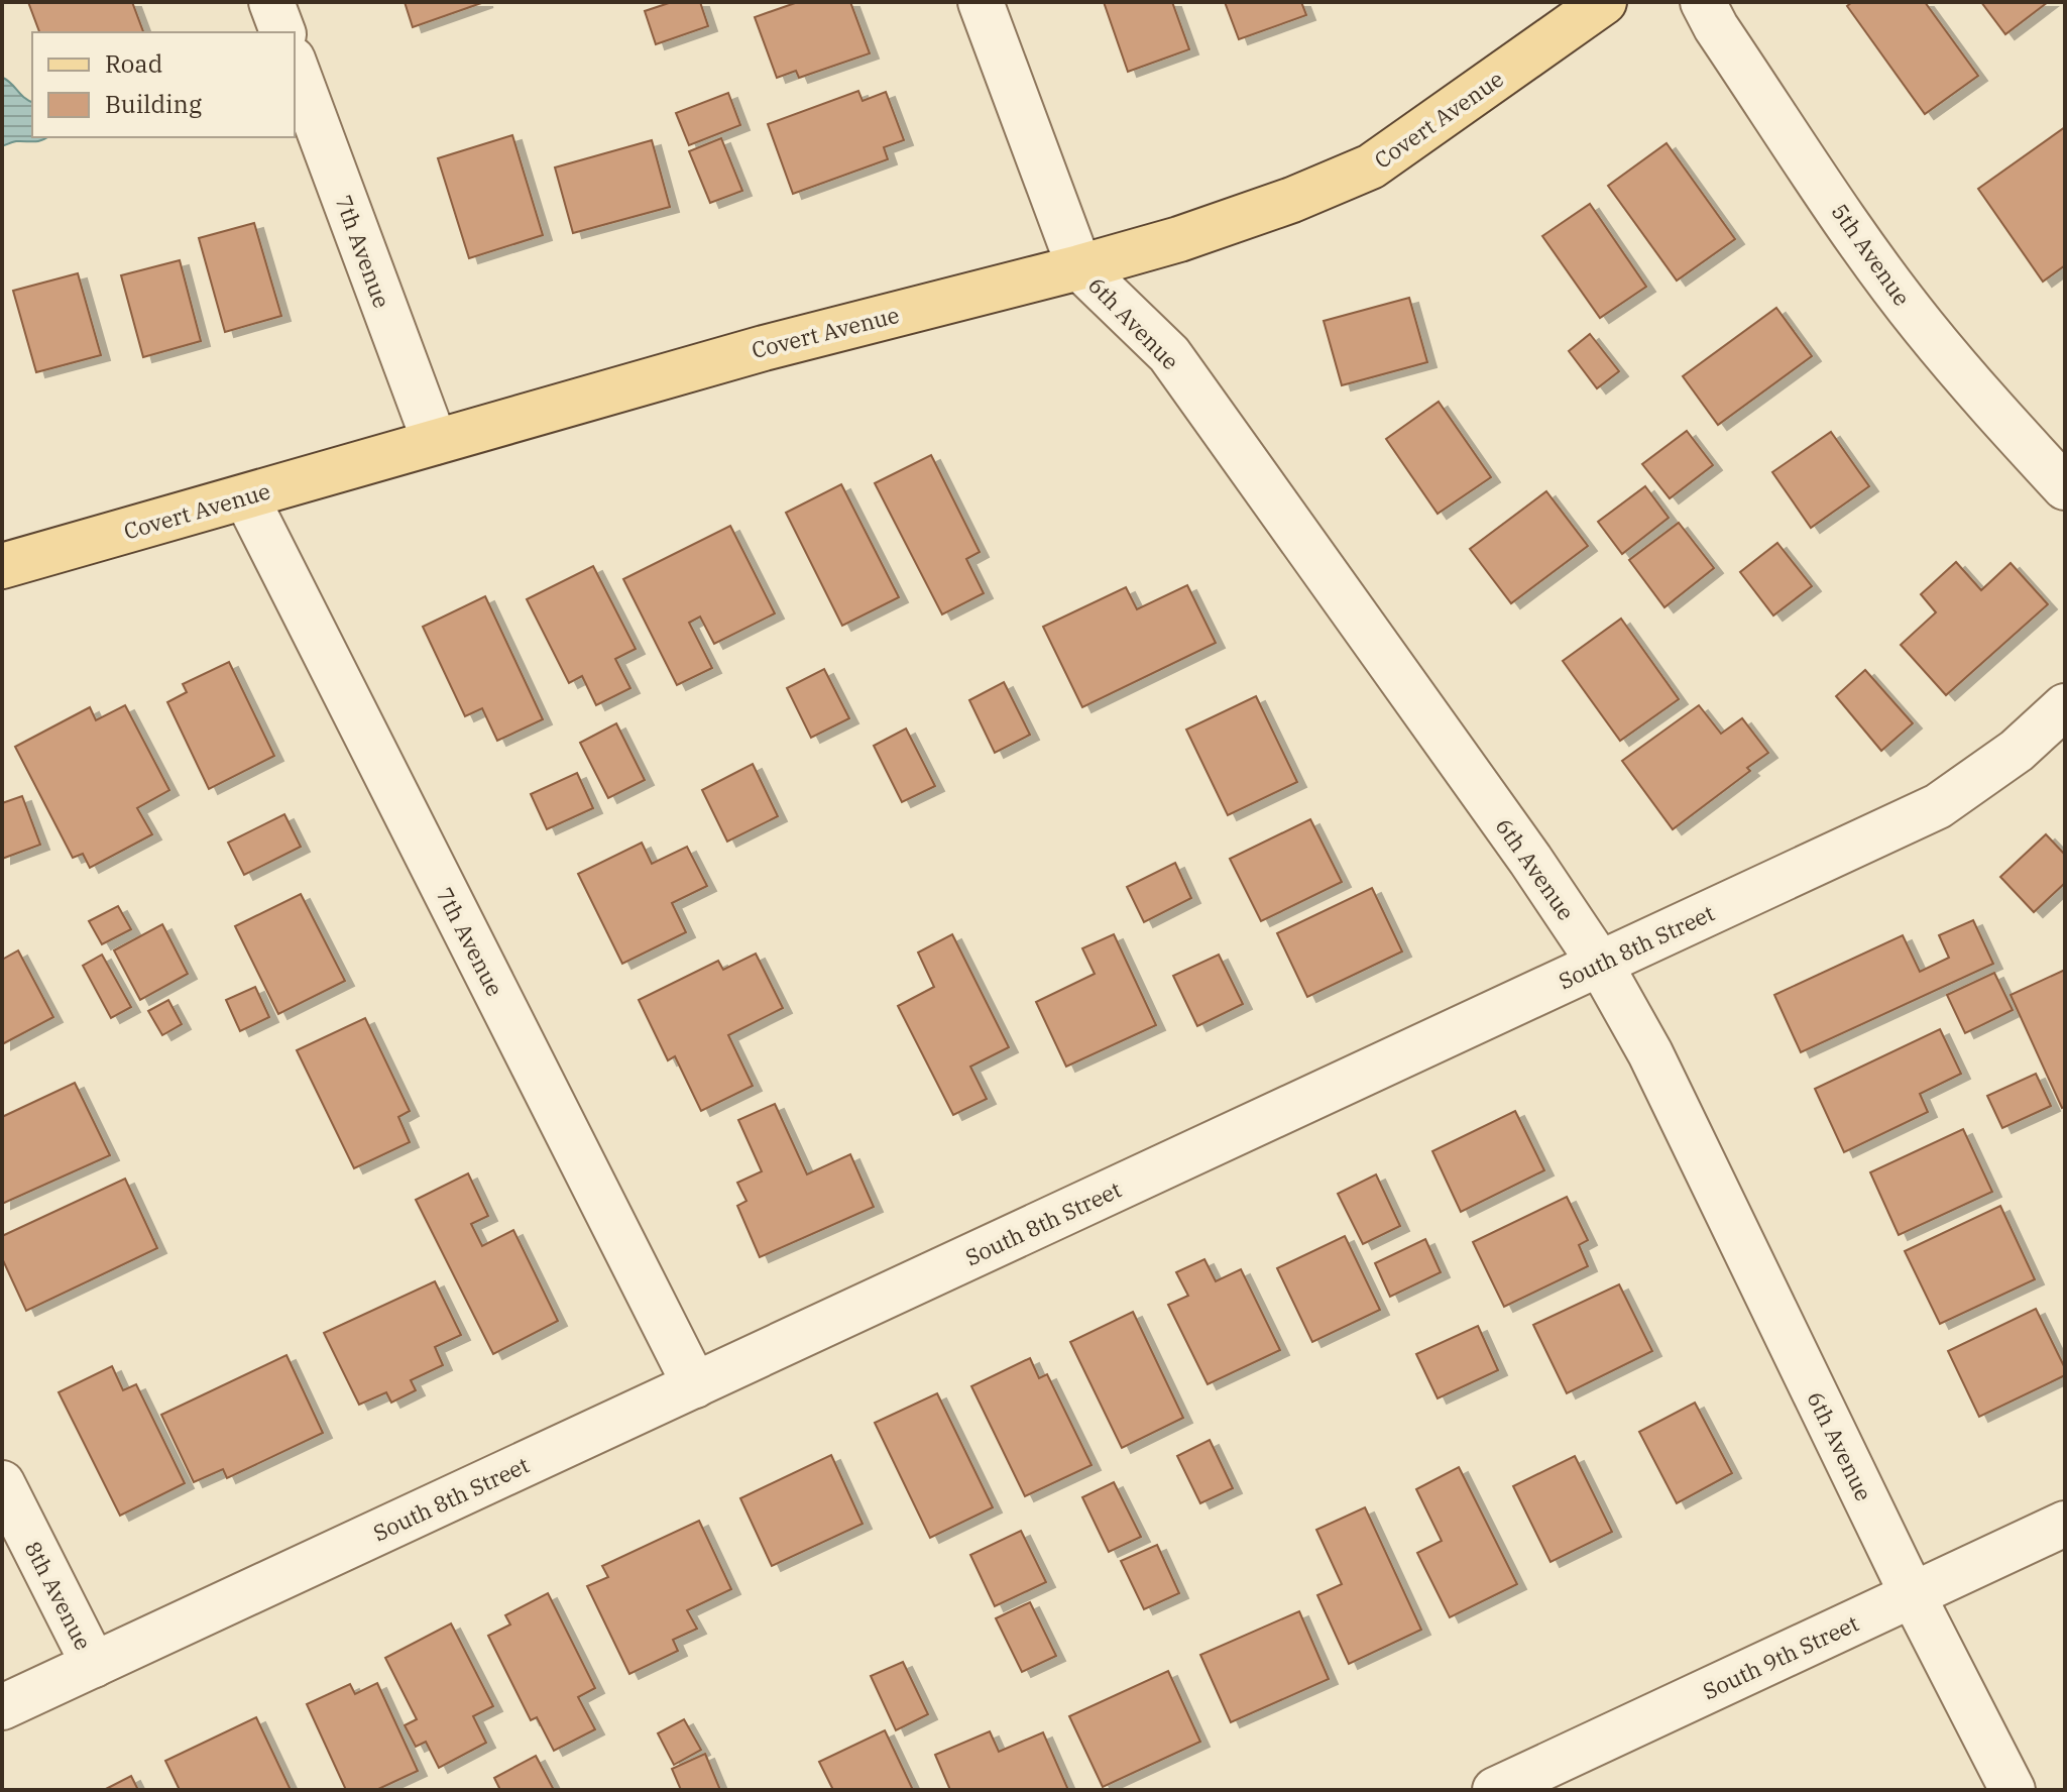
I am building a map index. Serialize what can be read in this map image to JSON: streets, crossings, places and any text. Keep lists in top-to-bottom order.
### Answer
{
  "streets": {
    "main road": ["Covert Avenue"],
    "street": [
      "7th Avenue",
      "5th Avenue",
      "6th Avenue",
      "South 8th Street",
      "8th Avenue",
      "South 9th Street"
    ]
  },
  "crossings": [
    ["Covert Avenue", "7th Avenue"],
    ["Covert Avenue", "6th Avenue"],
    ["7th Avenue", "South 8th Street"],
    ["6th Avenue", "South 8th Street"],
    ["6th Avenue", "South 9th Street"],
    ["South 8th Street", "8th Avenue"]
  ],
  "legend": ["Road", "Building"]
}
